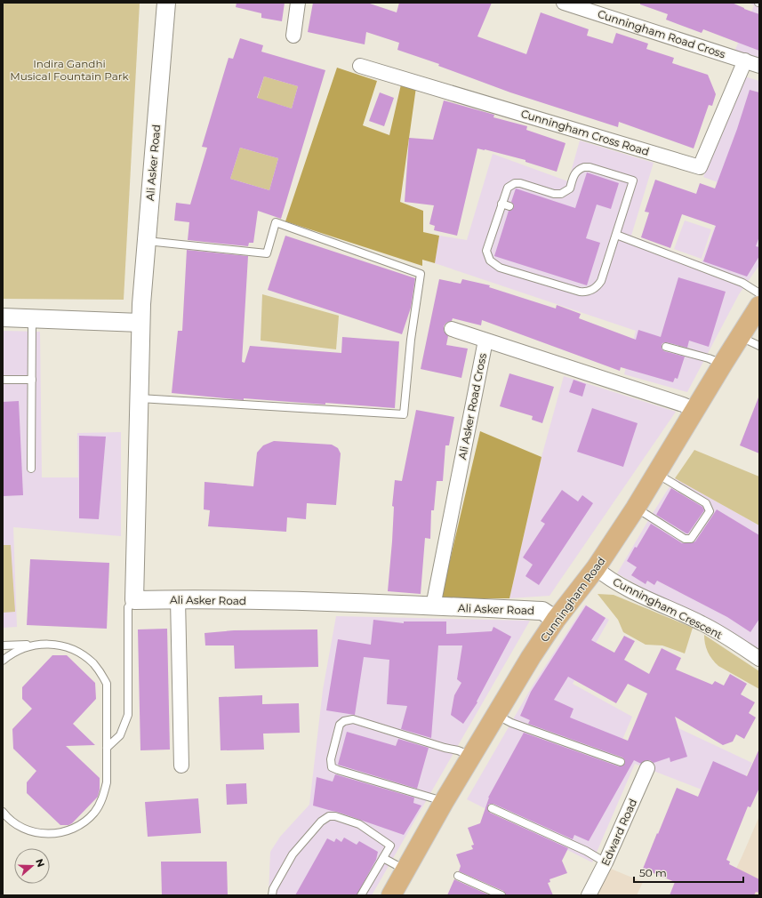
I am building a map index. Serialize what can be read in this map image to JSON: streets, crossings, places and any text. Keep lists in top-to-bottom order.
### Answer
{
  "streets": {
    "main road": ["Cunningham Road"],
    "street": [
      "Cunningham Road Cross",
      "Cunningham Cross Road",
      "Ali Asker Road",
      "Ali Asker Road Cross",
      "Cunningham Crescent",
      "Edward Road"
    ]
  },
  "crossings": [
    ["Cunningham Road Cross", "Cunningham Cross Road"],
    ["Ali Asker Road", "Ali Asker Road Cross"],
    ["Ali Asker Road", "Cunningham Road"],
    ["Ali Asker Road Cross", "Cunningham Road"],
    ["Cunningham Road", "Cunningham Crescent"]
  ],
  "parks": ["Indira Gandhi Musical Fountain Park"],
  "scale_bar": "50 m",
  "north": "right"
}
